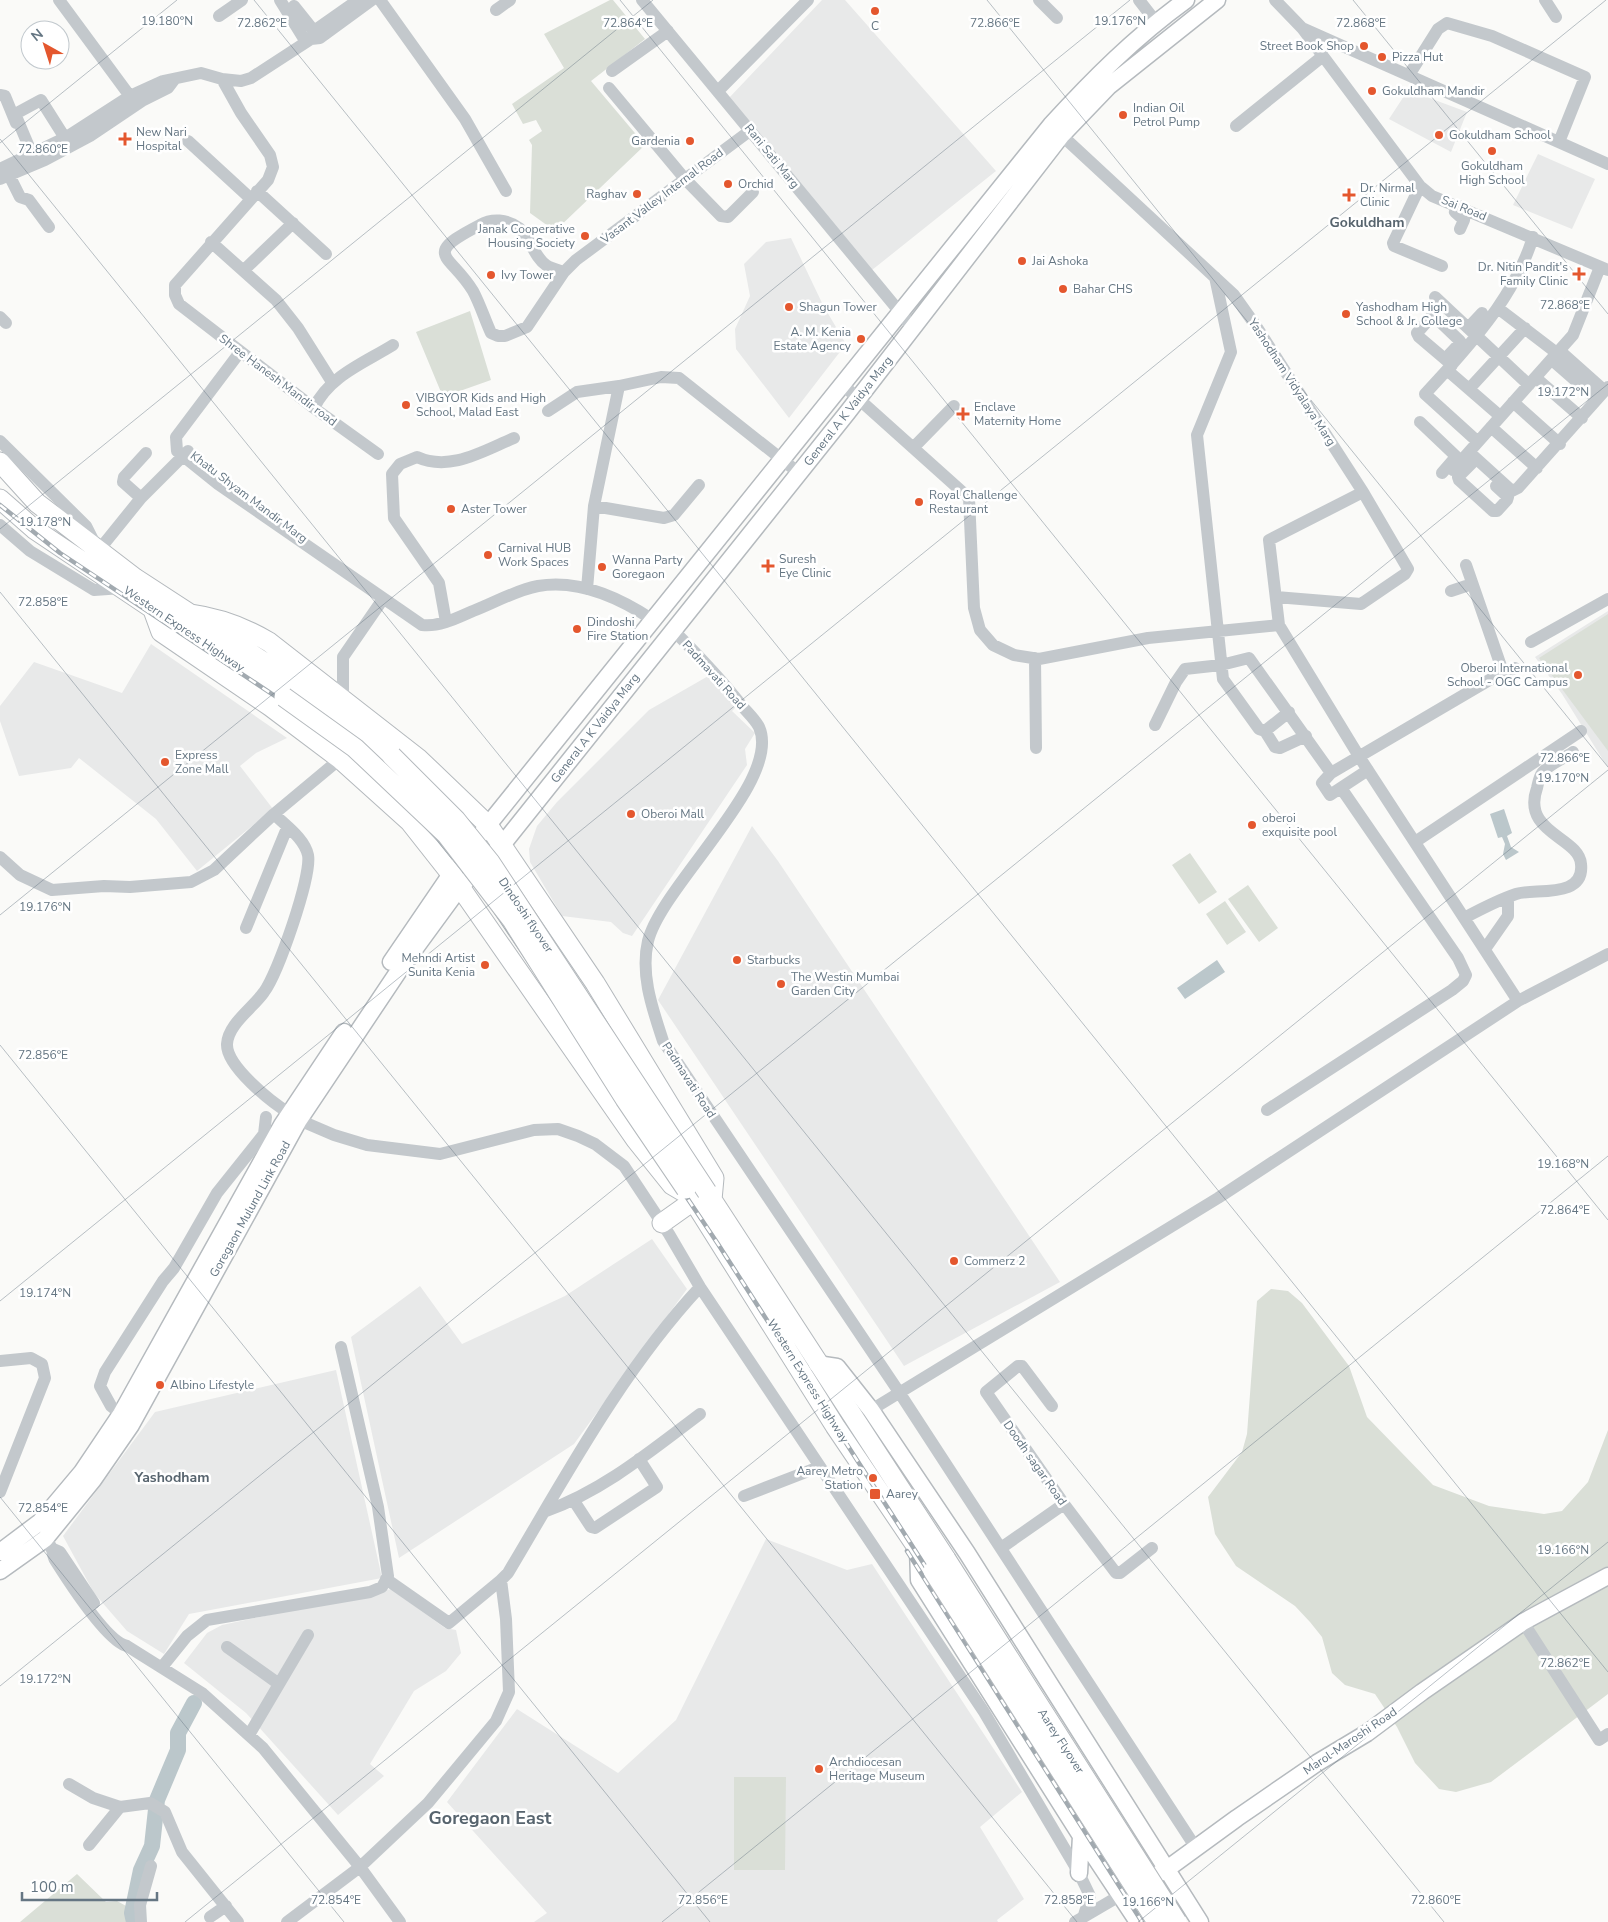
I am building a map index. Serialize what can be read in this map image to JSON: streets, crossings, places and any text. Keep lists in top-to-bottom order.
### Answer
{
  "streets": {
    "highway": ["Western Express Highway", "Dindoshi flyover", "Aarey Flyover"],
    "main road": ["General A K Vaidya Marg", "Goregaon Mulund Link Road", "Marol-Maroshi Road"],
    "street": [
      "Rani Sati Marg",
      "Vasant Valley Internal Road",
      "Sai Road",
      "Shree Hanesh Mandir road",
      "Yashodham Vidyalaya Marg",
      "Khatu Shyam Mandir Marg",
      "Padmavati Road",
      "Doodh sagar Road"
    ]
  },
  "crossings": [
    ["Rani Sati Marg", "Vasant Valley Internal Road"],
    ["Rani Sati Marg", "General A K Vaidya Marg"],
    ["Yashodham Vidyalaya Marg", "General A K Vaidya Marg"],
    ["General A K Vaidya Marg", "Khatu Shyam Mandir Marg"],
    ["General A K Vaidya Marg", "Padmavati Road"],
    ["General A K Vaidya Marg", "Goregaon Mulund Link Road"],
    ["Western Express Highway", "Dindoshi flyover"],
    ["Western Express Highway", "Aarey Flyover"],
    ["Padmavati Road", "Marol-Maroshi Road"]
  ],
  "districts": ["Gokuldham", "Yashodham", "Goregaon East"],
  "places": {
    "other": [
      "C",
      "Street Book Shop",
      "Pizza Hut",
      "Gokuldham Mandir",
      "Indian Oil Petrol Pump",
      "Gokuldham School",
      "Gardenia",
      "Gokuldham High School",
      "Orchid",
      "Raghav",
      "Janak Cooperative Housing Society",
      "Jai Ashoka",
      "Ivy Tower",
      "Bahar CHS",
      "Shagun Tower",
      "Yashodham High School & Jr. College",
      "A. M. Kenia Estate Agency",
      "VIBGYOR Kids and High School, Malad East",
      "Royal Challenge Restaurant",
      "Aster Tower",
      "Carnival HUB Work Spaces",
      "Wanna Party Goregaon",
      "Dindoshi Fire Station",
      "Oberoi International School - OGC Campus",
      "Express Zone Mall",
      "Oberoi Mall",
      "oberoi exquisite pool",
      "Starbucks",
      "Mehndi Artist Sunita Kenia",
      "The Westin Mumbai Garden City",
      "Commerz 2",
      "Albino Lifestyle",
      "Aarey Metro Station",
      "Archdiocesan Heritage Museum"
    ],
    "health": [
      "New Nari Hospital",
      "Dr. Nirmal Clinic",
      "Dr. Nitin Pandit's Family Clinic",
      "Enclave Maternity Home",
      "Suresh Eye Clinic"
    ],
    "transit": ["Aarey"]
  },
  "scale_bar": "100 m",
  "north": "top left",
  "coordinates": [
    "19.180°N",
    "19.176°N",
    "72.868°E",
    "72.862°E",
    "72.864°E",
    "72.866°E",
    "72.860°E",
    "19.172°N",
    "19.178°N",
    "72.858°E",
    "19.170°N",
    "72.856°E",
    "19.168°N",
    "19.174°N",
    "72.854°E",
    "19.166°N"
  ]
}
